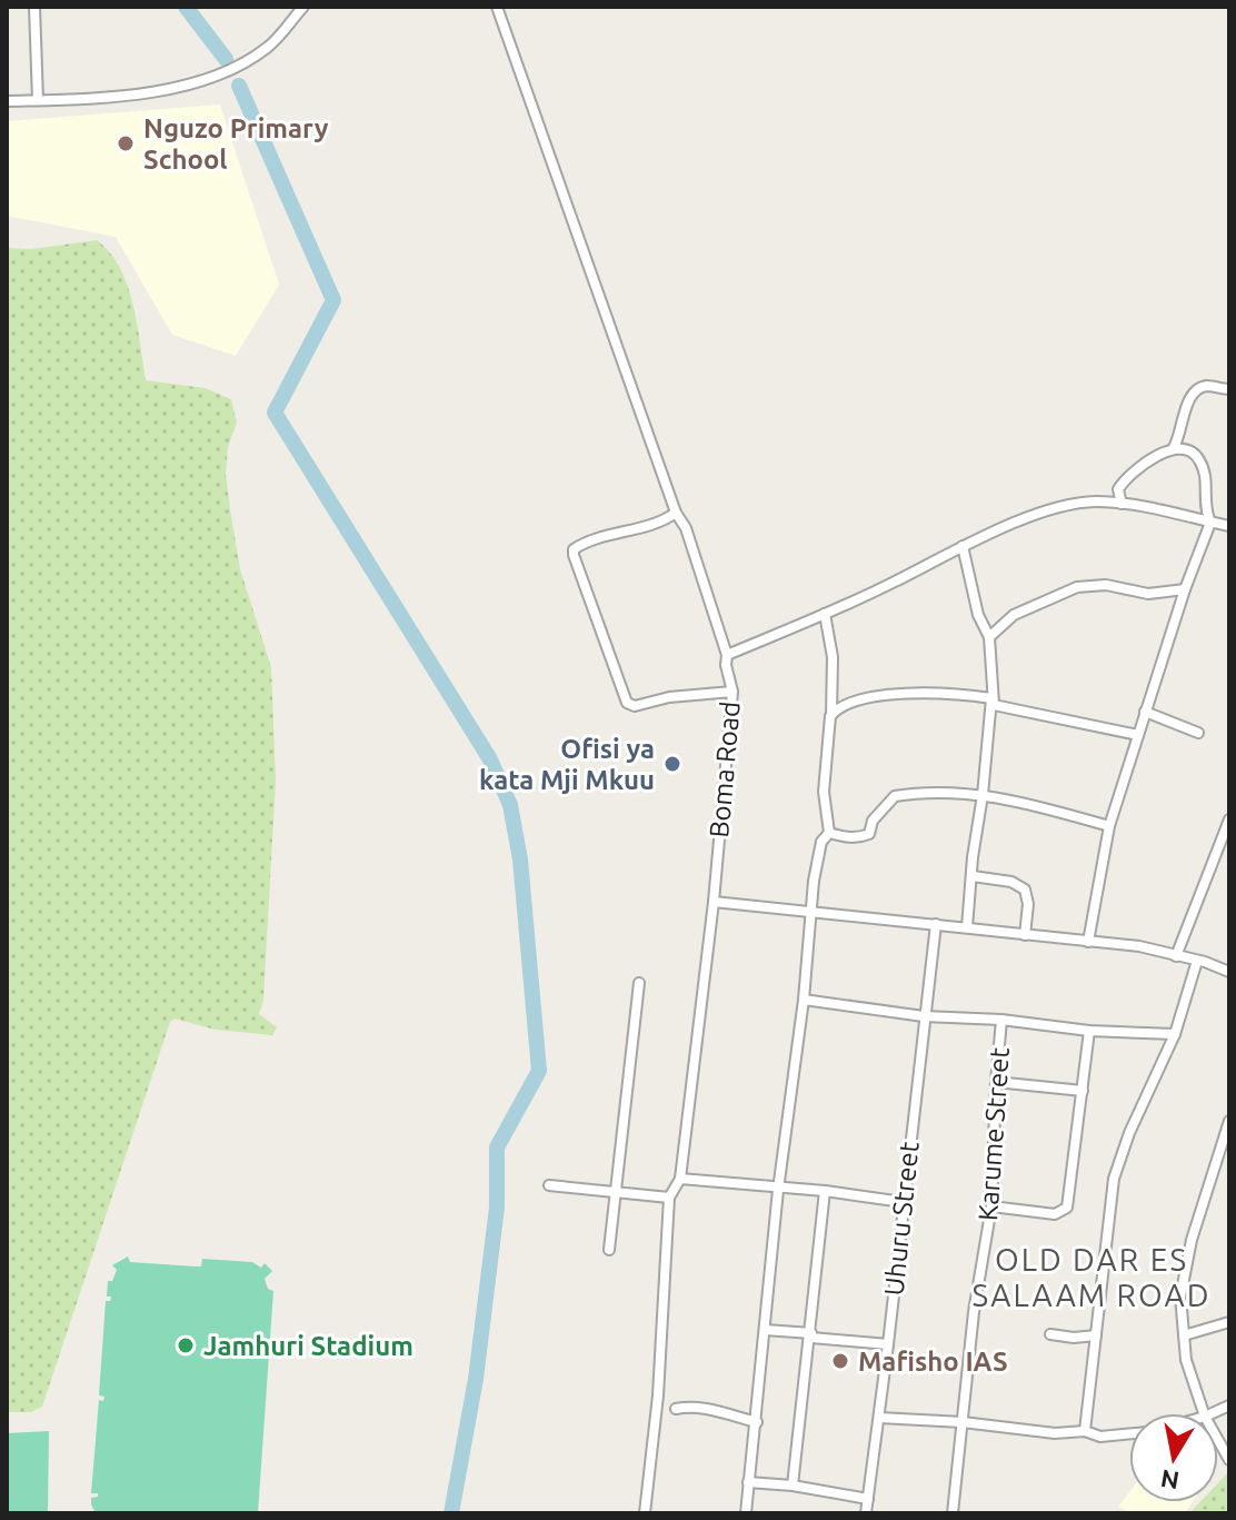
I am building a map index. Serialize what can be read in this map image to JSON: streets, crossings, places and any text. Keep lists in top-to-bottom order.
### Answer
{
  "streets": {
    "street": ["Boma Road", "Karume Street", "Uhuru Street"]
  },
  "districts": ["OLD DAR ES SALAAM ROAD"],
  "places": [
    "Nguzo Primary School",
    "Ofisi ya kata Mji Mkuu",
    "Jamhuri Stadium",
    "Mafisho IAS"
  ],
  "north": "bottom"
}
